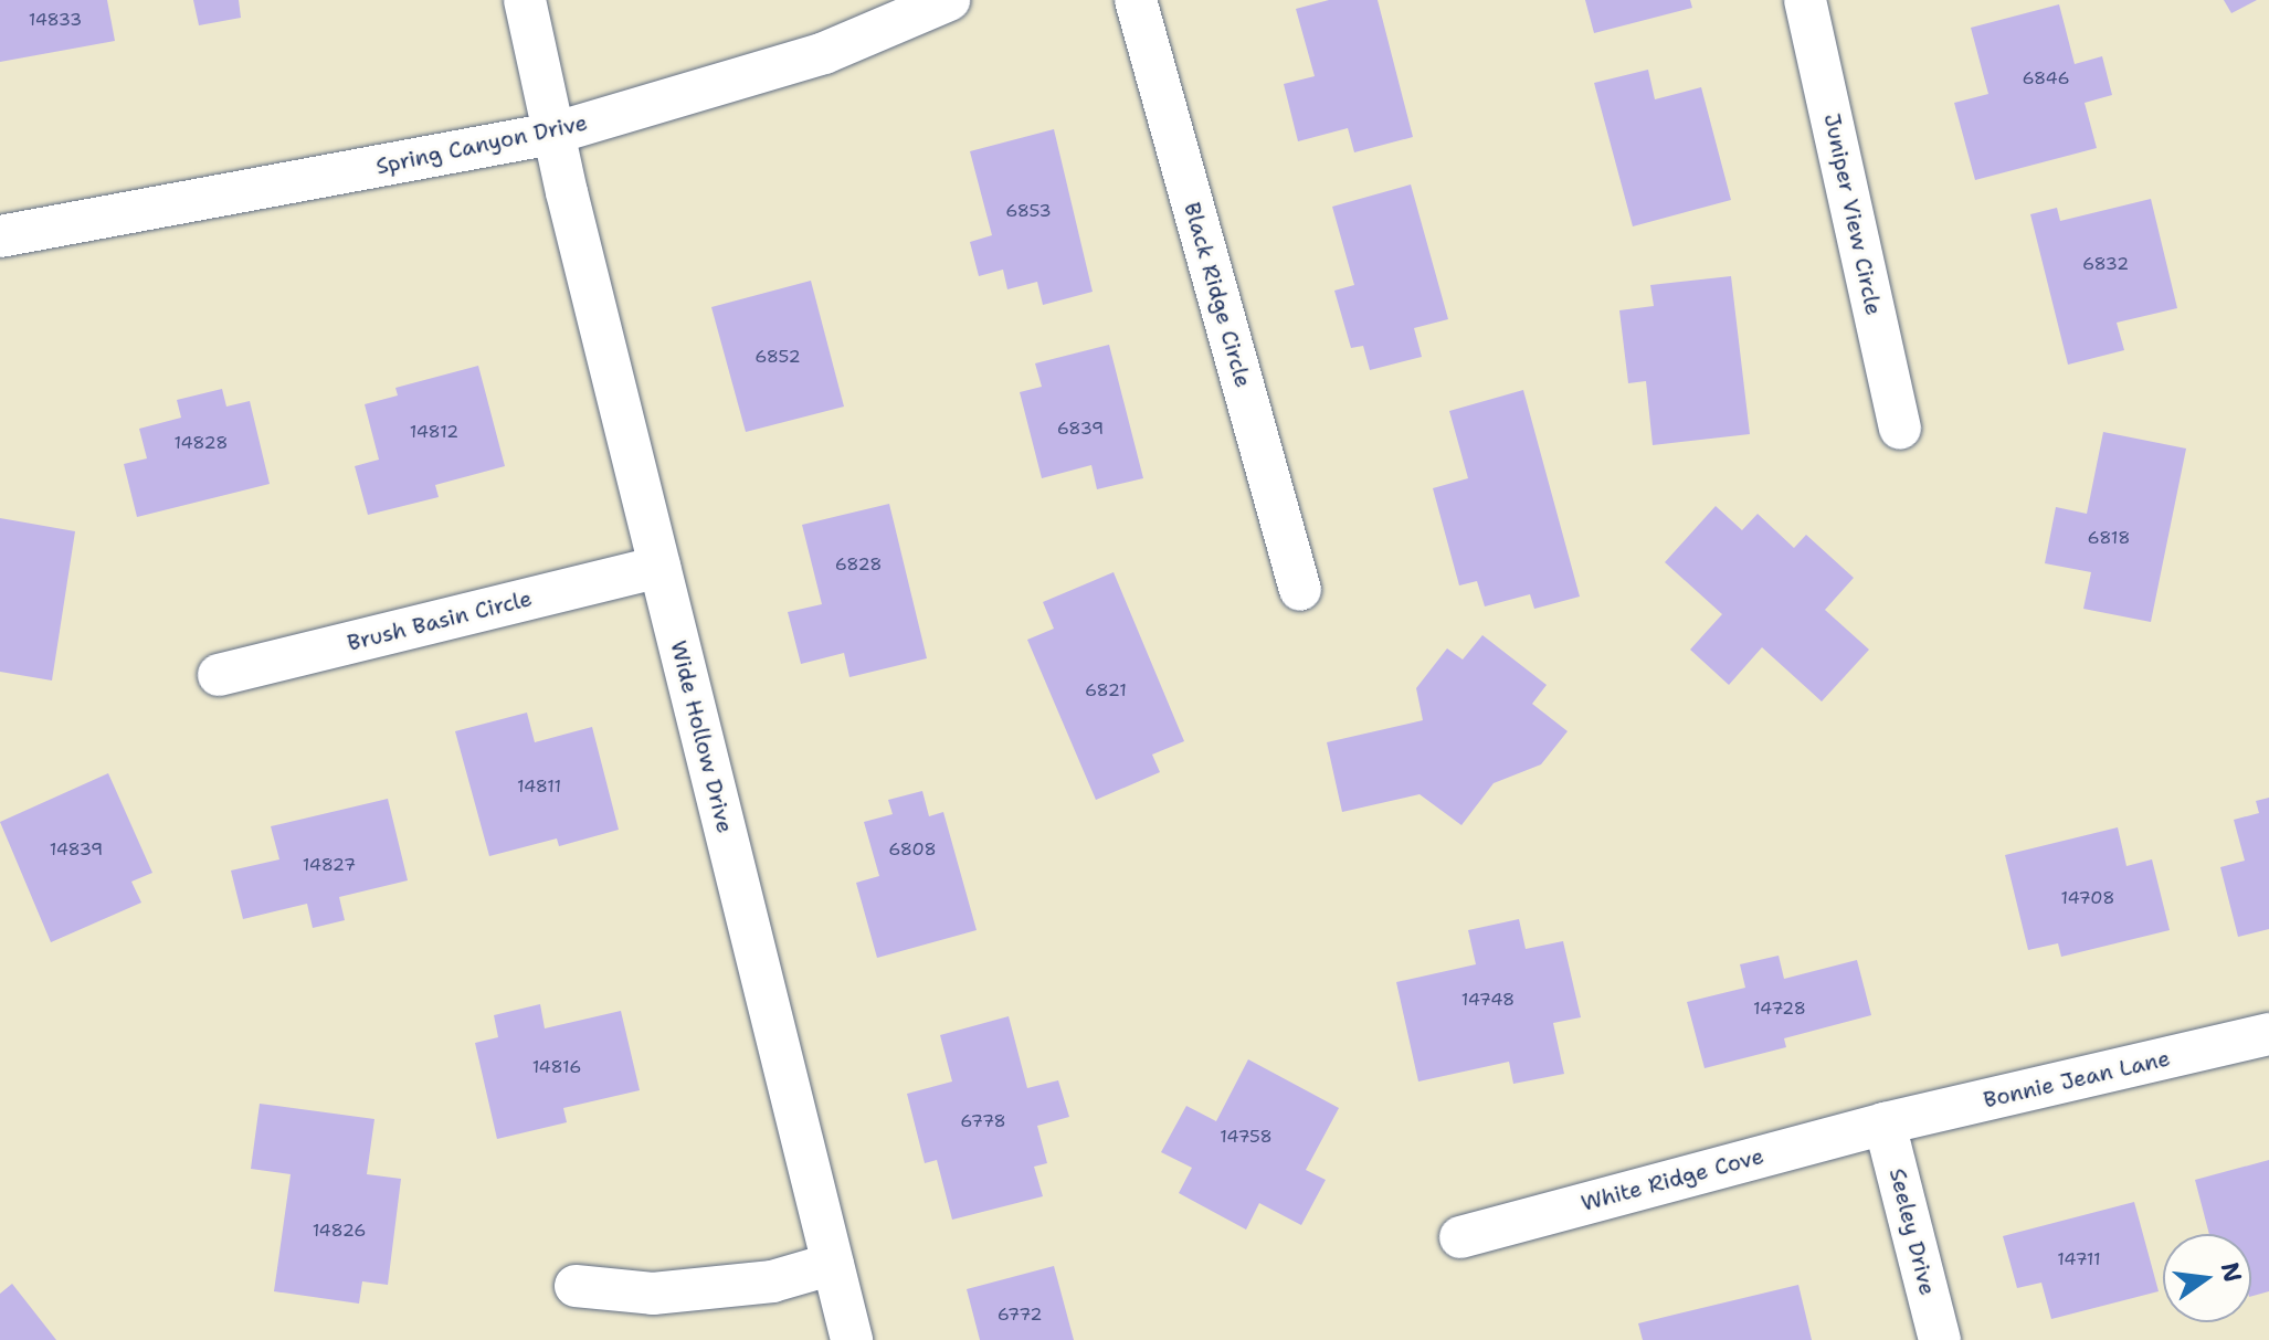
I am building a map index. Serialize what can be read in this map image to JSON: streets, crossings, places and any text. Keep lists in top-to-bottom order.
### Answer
{
  "streets": {
    "street": [
      "Spring Canyon Drive",
      "Juniper View Circle",
      "Black Ridge Circle",
      "Brush Basin Circle",
      "Wide Hollow Drive",
      "Bonnie Jean Lane",
      "White Ridge Cove",
      "Seeley Drive"
    ]
  },
  "crossings": [
    ["Spring Canyon Drive", "Wide Hollow Drive"],
    ["Brush Basin Circle", "Wide Hollow Drive"],
    ["Bonnie Jean Lane", "White Ridge Cove"],
    ["Bonnie Jean Lane", "Seeley Drive"],
    ["White Ridge Cove", "Seeley Drive"]
  ],
  "house_numbers": [
    "14833",
    "6846",
    "6853",
    "6832",
    "6852",
    "6839",
    "14812",
    "14828",
    "6818",
    "6828",
    "6821",
    "14811",
    "14839",
    "6808",
    "14827",
    "14708",
    "14748",
    "14728",
    "14816",
    "6778",
    "14758",
    "14826",
    "14711",
    "6772"
  ],
  "north": "right"
}
